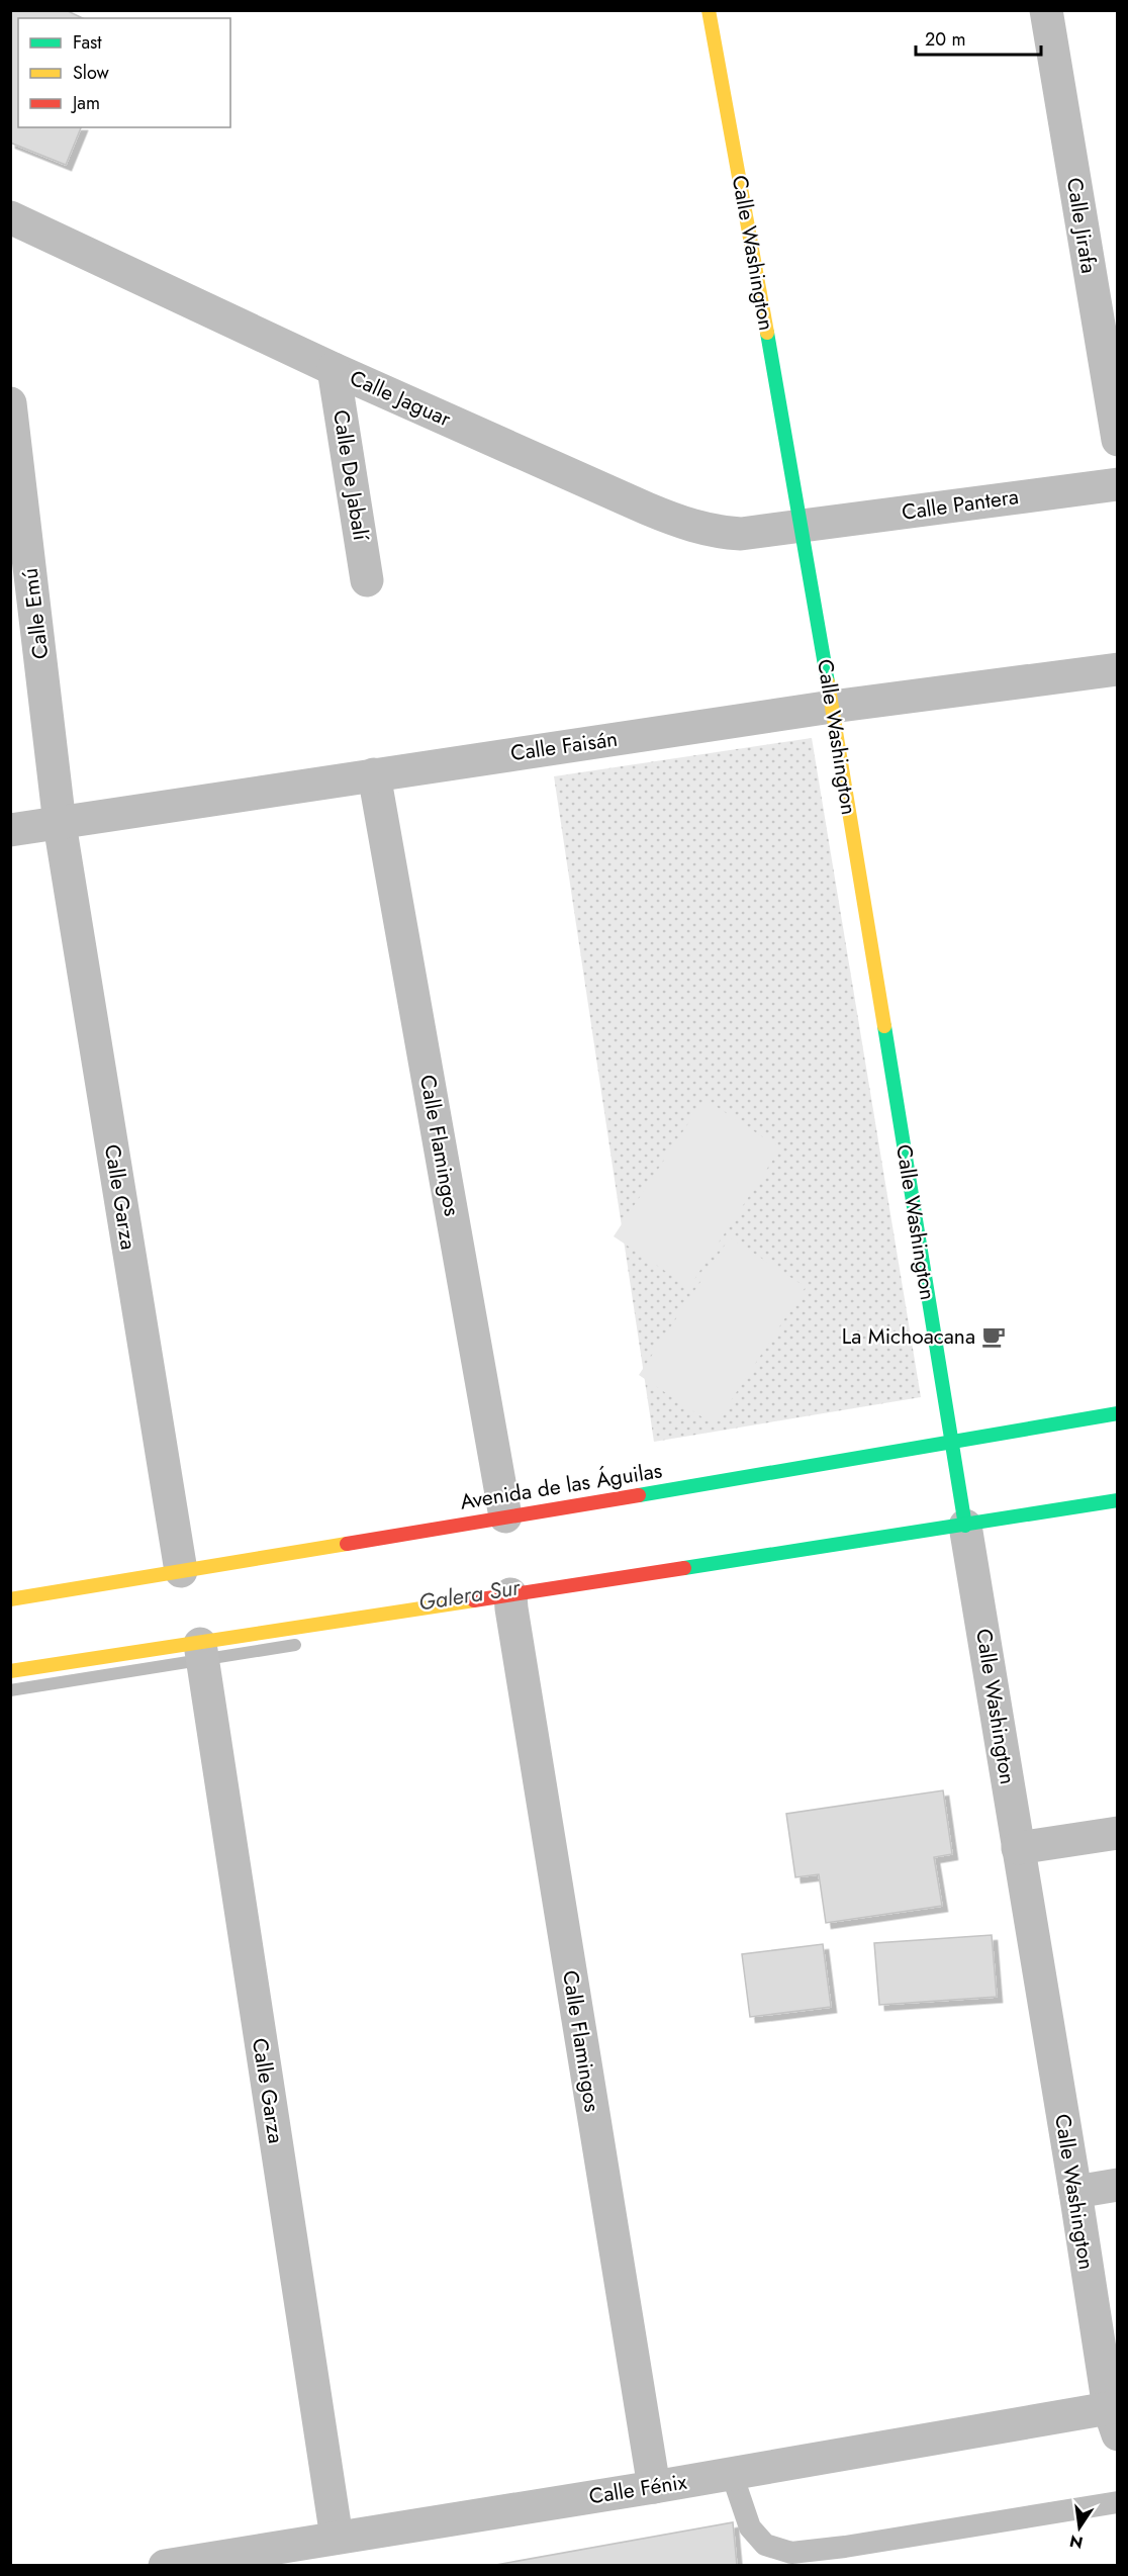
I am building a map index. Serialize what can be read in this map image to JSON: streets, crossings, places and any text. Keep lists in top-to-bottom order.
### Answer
{
  "streets": {
    "street": [
      "Calle Jirafa",
      "Calle Washington",
      "Calle Jaguar",
      "Calle De Jabalí",
      "Calle Pantera",
      "Calle Emú",
      "Calle Faisán",
      "Calle Flamingos",
      "Calle Garza",
      "Avenida de las Águilas",
      "Calle Fénix"
    ]
  },
  "crossings": [
    ["Calle Washington", "Calle Jaguar"],
    ["Calle Washington", "Calle Pantera"],
    ["Calle Washington", "Calle Faisán"],
    ["Calle Washington", "Avenida de las Águilas"],
    ["Calle Washington", "Calle Fénix"],
    ["Calle Jaguar", "Calle De Jabalí"],
    ["Calle Jaguar", "Calle Pantera"],
    ["Calle Emú", "Calle Faisán"],
    ["Calle Emú", "Calle Garza"],
    ["Calle Faisán", "Calle Flamingos"],
    ["Calle Faisán", "Calle Garza"],
    ["Calle Flamingos", "Avenida de las Águilas"],
    ["Calle Flamingos", "Calle Fénix"],
    ["Calle Garza", "Avenida de las Águilas"],
    ["Calle Garza", "Calle Fénix"]
  ],
  "water": ["Galera Sur"],
  "places": {
    "cafe": ["La Michoacana"]
  },
  "legend": ["Fast", "Slow", "Jam"],
  "scale_bar": "20 m",
  "north": "bottom"
}
